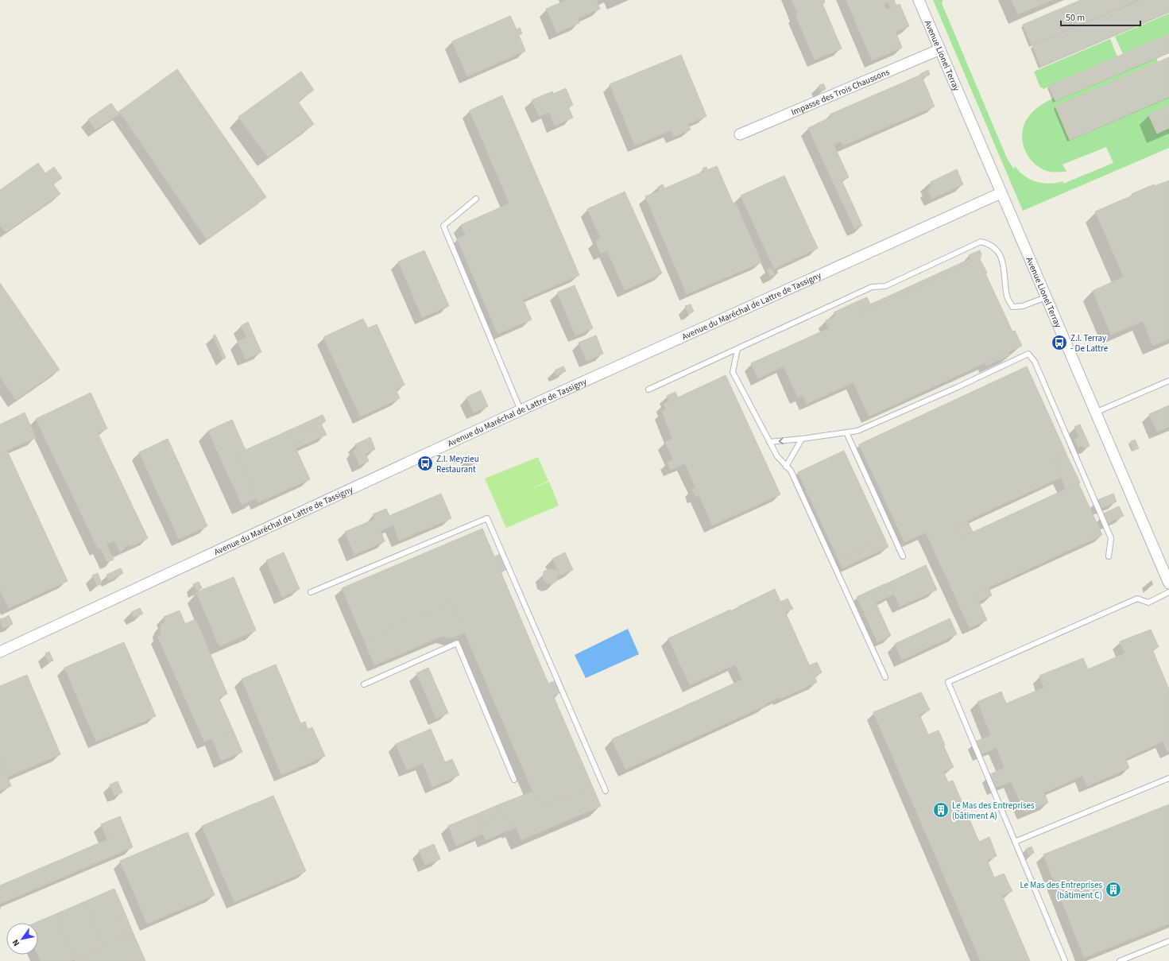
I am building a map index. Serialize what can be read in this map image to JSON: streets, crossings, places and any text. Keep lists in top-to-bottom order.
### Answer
{
  "streets": {
    "street": ["Avenue Lionel Terray", "Impasse des Trois Chaussons", "Avenue du Maréchal de Lattre de Tassigny"]
  },
  "crossings": [
    ["Avenue Lionel Terray", "Impasse des Trois Chaussons"],
    ["Avenue Lionel Terray", "Avenue du Maréchal de Lattre de Tassigny"]
  ],
  "places": {
    "bus stop": ["Z.I. Terray - De Lattre", "Z.I. Meyzieu Restaurant"],
    "building": ["Le Mas des Entreprises (bâtiment A)", "Le Mas des Entreprises (bâtiment C)"]
  },
  "scale_bar": "50 m",
  "north": "bottom left"
}
